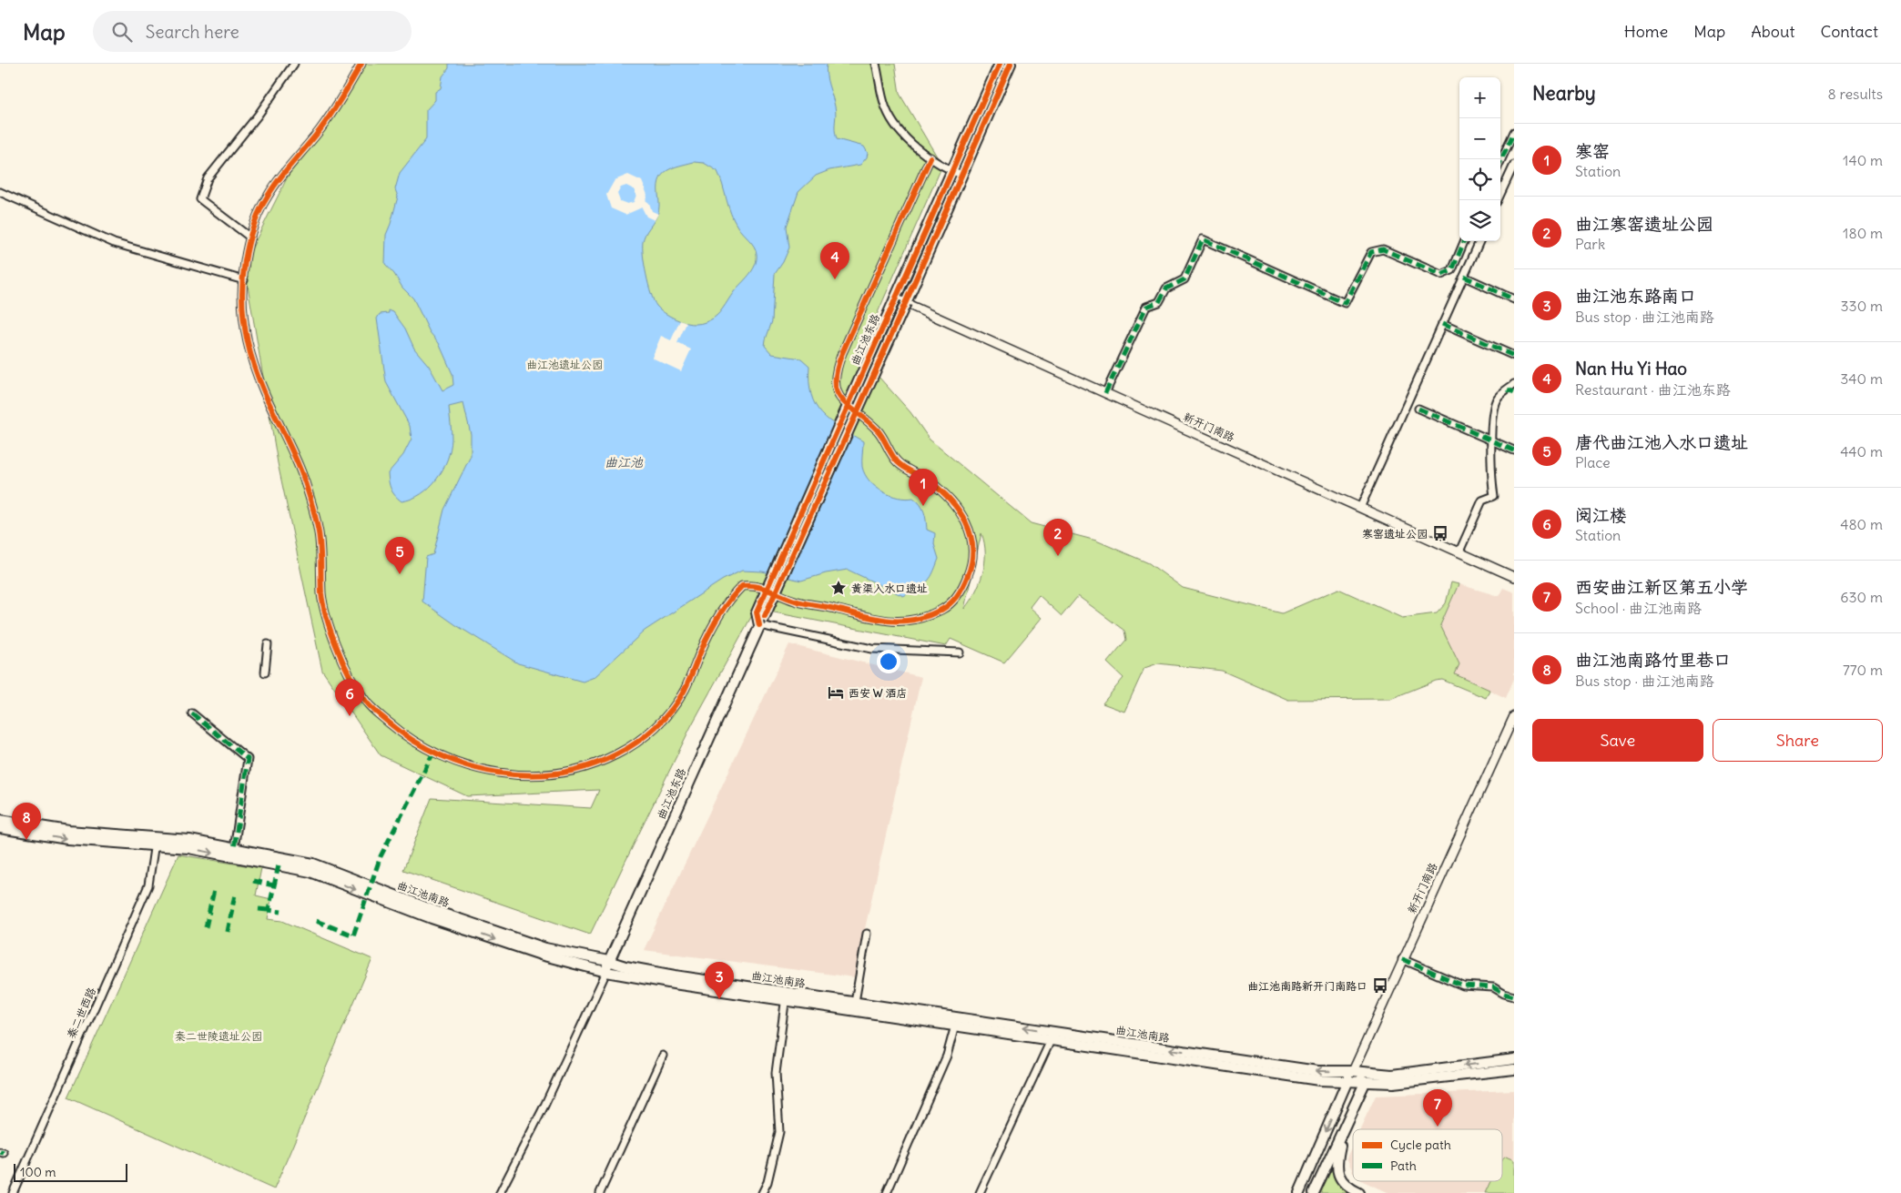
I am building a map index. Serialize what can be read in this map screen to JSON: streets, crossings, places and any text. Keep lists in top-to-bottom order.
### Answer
{
  "streets": {
    "main road": ["曲江池东路", "曲江池南路"],
    "street": ["新开门南路", "秦二世西路"]
  },
  "crossings": [
    ["曲江池东路", "新开门南路"],
    ["曲江池东路", "曲江池南路"],
    ["新开门南路", "曲江池南路"],
    ["曲江池南路", "秦二世西路"]
  ],
  "water": ["曲江池"],
  "parks": ["曲江池遗址公园", "秦二世陵遗址公园"],
  "places": {
    "bus stop": ["寒窑遗址公园", "曲江池南路新开门南路口"],
    "place": ["黄渠入水口遗址"],
    "hotel": ["西安 W 酒店"]
  },
  "legend": ["Cycle path", "Path"],
  "scale_bar": "100 m",
  "page": {
    "header": "Map",
    "search": "Search here",
    "nav": [
      "Home",
      "Map",
      "About",
      "Contact"
    ],
    "heading": ["Nearby", "8 results"],
    "map_buttons": ["+", "−"],
    "list": [
      {
        "mark": "1",
        "name": "寒窑",
        "note": "Station",
        "value": "140 m"
      },
      {
        "mark": "2",
        "name": "曲江寒窑遗址公园",
        "note": "Park",
        "value": "180 m"
      },
      {
        "mark": "3",
        "name": "曲江池东路南口",
        "note": "Bus stop · 曲江池南路",
        "value": "330 m"
      },
      {
        "mark": "4",
        "name": "Nan Hu Yi Hao",
        "note": "Restaurant · 曲江池东路",
        "value": "340 m"
      },
      {
        "mark": "5",
        "name": "唐代曲江池入水口遗址",
        "note": "Place",
        "value": "440 m"
      },
      {
        "mark": "6",
        "name": "阅江楼",
        "note": "Station",
        "value": "480 m"
      },
      {
        "mark": "7",
        "name": "西安曲江新区第五小学",
        "note": "School · 曲江池南路",
        "value": "630 m"
      },
      {
        "mark": "8",
        "name": "曲江池南路竹里巷口",
        "note": "Bus stop · 曲江池南路",
        "value": "770 m"
      }
    ],
    "pins": [
      "4",
      "1",
      "2",
      "5",
      "6",
      "8",
      "3",
      "7"
    ],
    "buttons": ["Save", "Share"],
    "scale": "100 m"
  }
}
